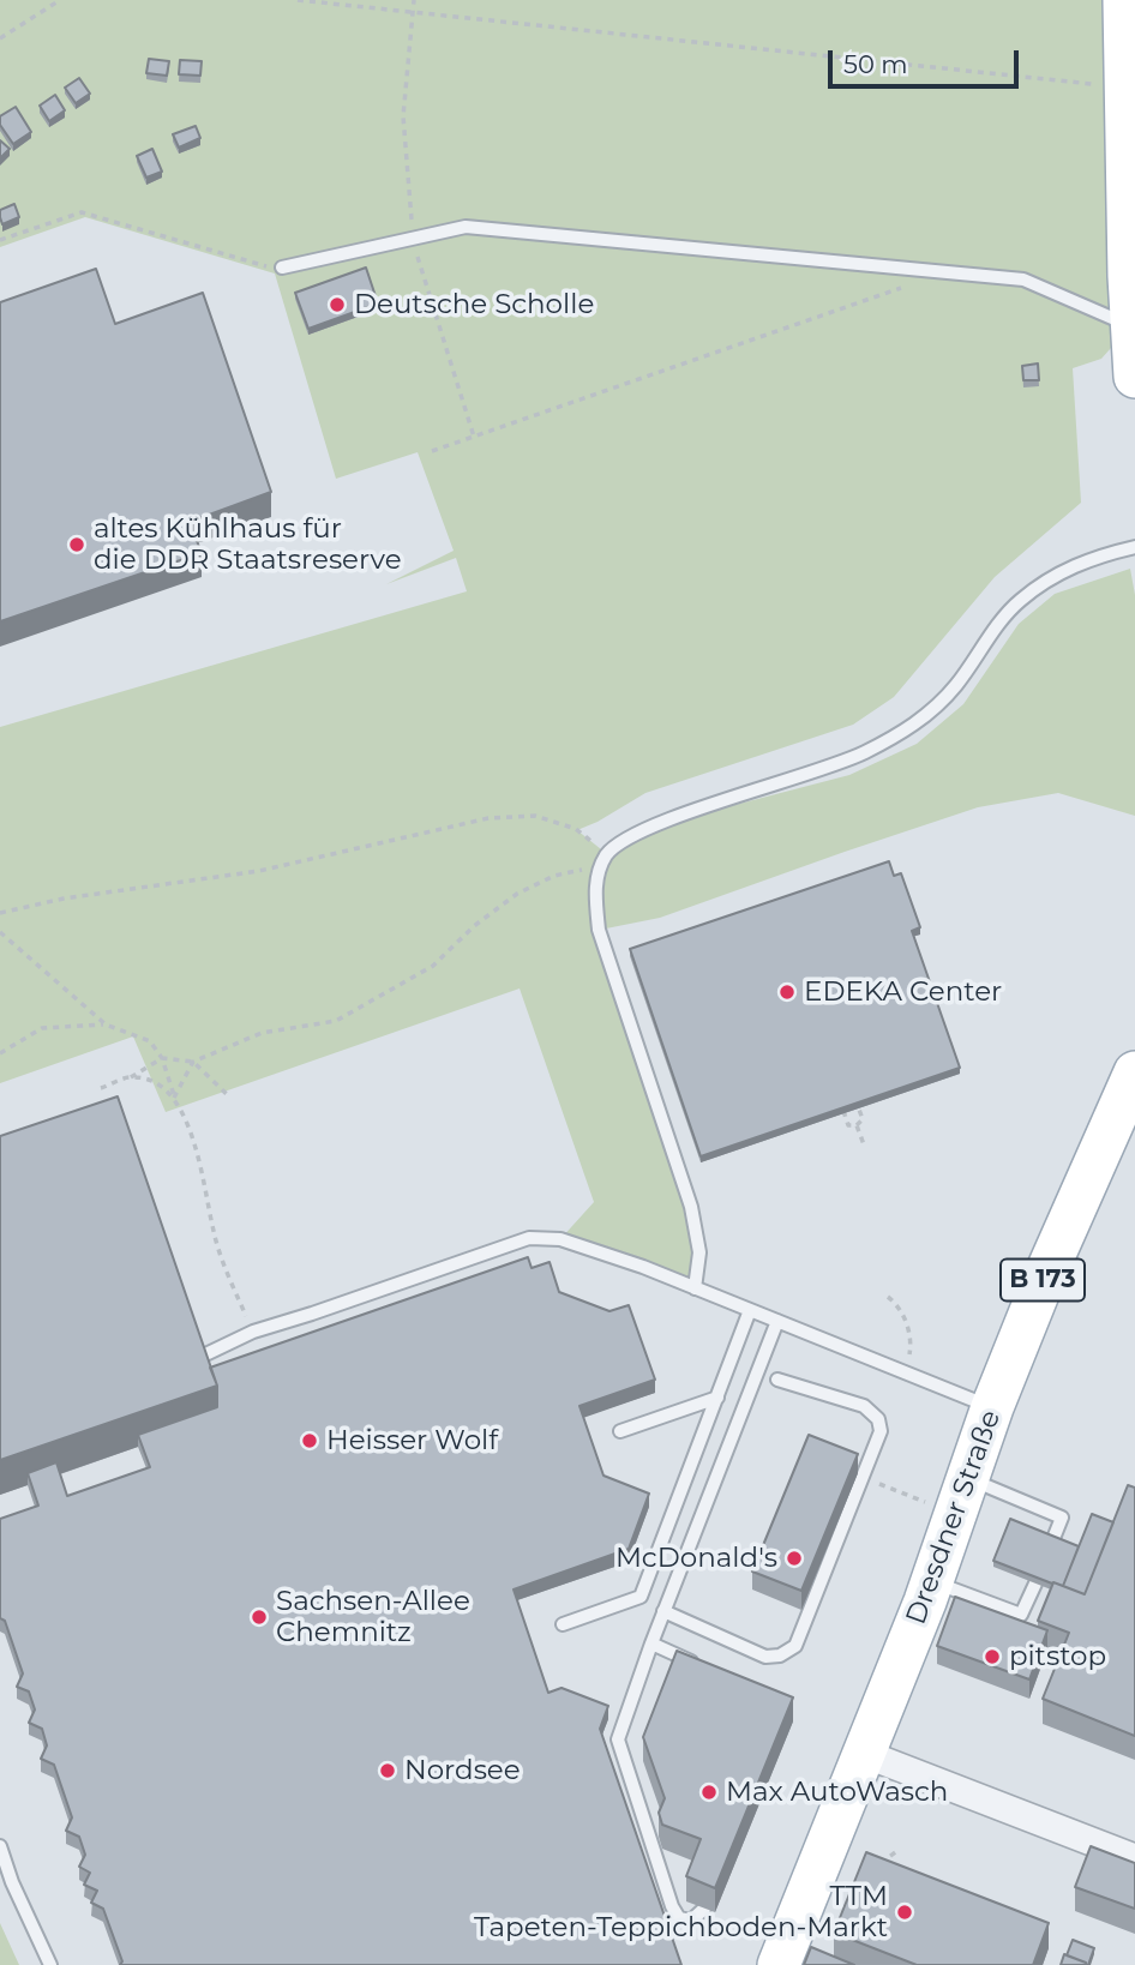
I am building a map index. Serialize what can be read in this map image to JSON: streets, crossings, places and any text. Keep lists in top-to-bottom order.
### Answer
{
  "streets": {
    "main road": ["B 173", "Dresdner Straße"]
  },
  "places": [
    "Deutsche Scholle",
    "altes Kühlhaus für die DDR Staatsreserve",
    "EDEKA Center",
    "Heisser Wolf",
    "McDonald's",
    "Sachsen-Allee Chemnitz",
    "pitstop",
    "Nordsee",
    "Max AutoWasch",
    "TTM Tapeten-Teppichboden-Markt"
  ],
  "scale_bar": "50 m"
}
